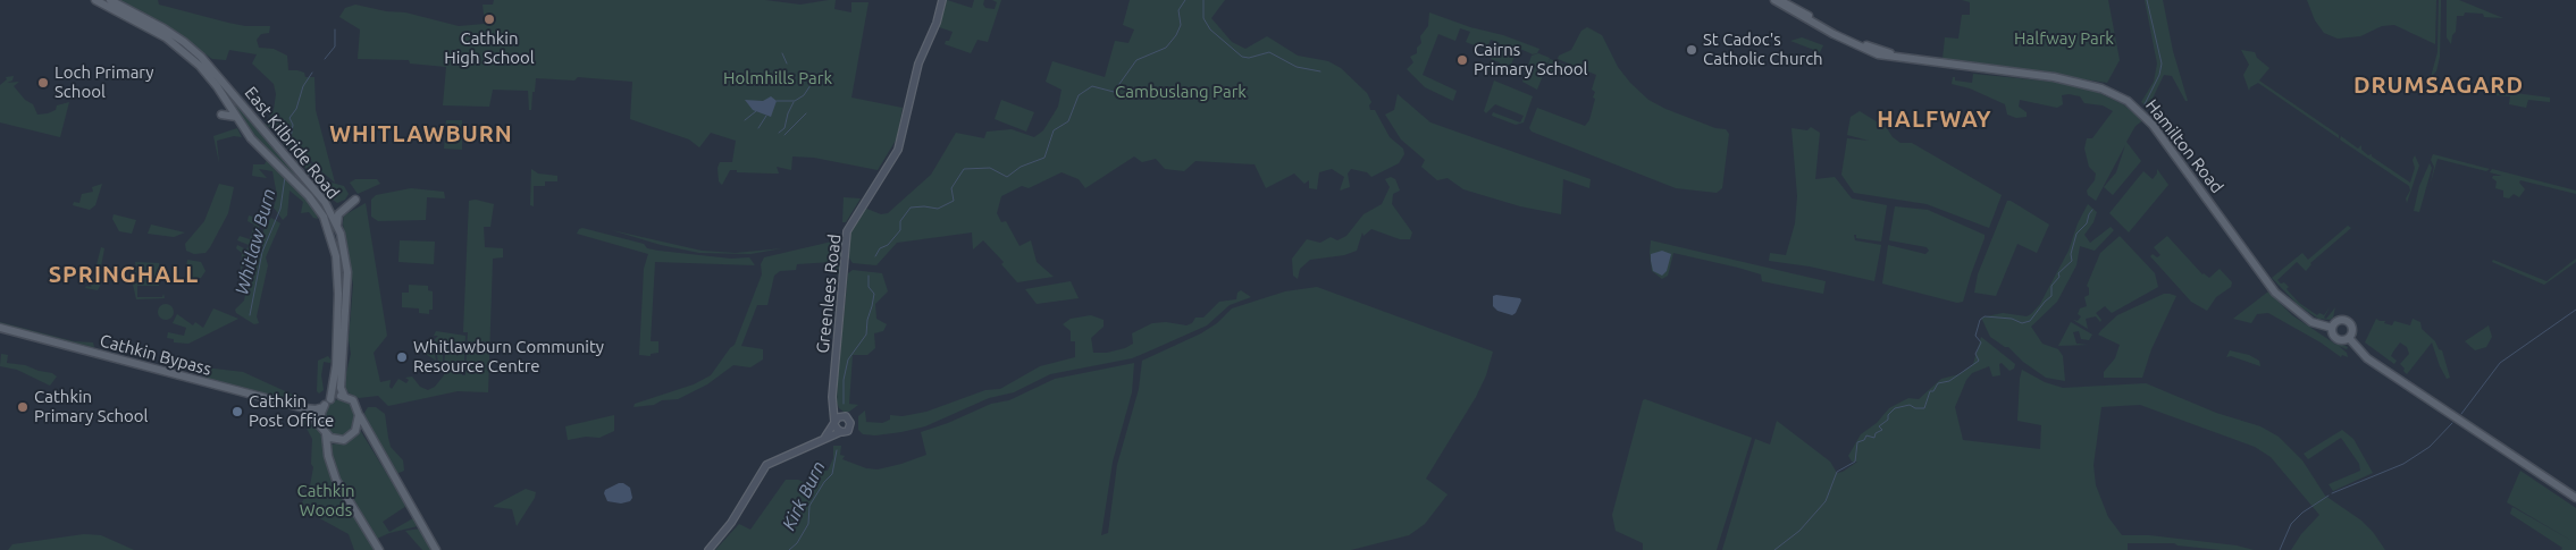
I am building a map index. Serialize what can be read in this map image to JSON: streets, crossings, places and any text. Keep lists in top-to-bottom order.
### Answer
{
  "streets": {
    "main road": [
      "East Kilbride Road",
      "Hamilton Road",
      "Greenlees Road",
      "Cathkin Bypass"
    ]
  },
  "crossings": [
    ["East Kilbride Road", "Cathkin Bypass"]
  ],
  "districts": [
    "DRUMSAGARD",
    "HALFWAY",
    "WHITLAWBURN",
    "SPRINGHALL"
  ],
  "water": ["Whitlaw Burn", "Kirk Burn"],
  "parks": [
    "Halfway Park",
    "Holmhills Park",
    "Cambuslang Park",
    "Cathkin Woods"
  ],
  "places": [
    "Cathkin High School",
    "St Cadoc's Catholic Church",
    "Cairns Primary School",
    "Loch Primary School",
    "Whitlawburn Community Resource Centre",
    "Cathkin Primary School",
    "Cathkin Post Office"
  ]
}
